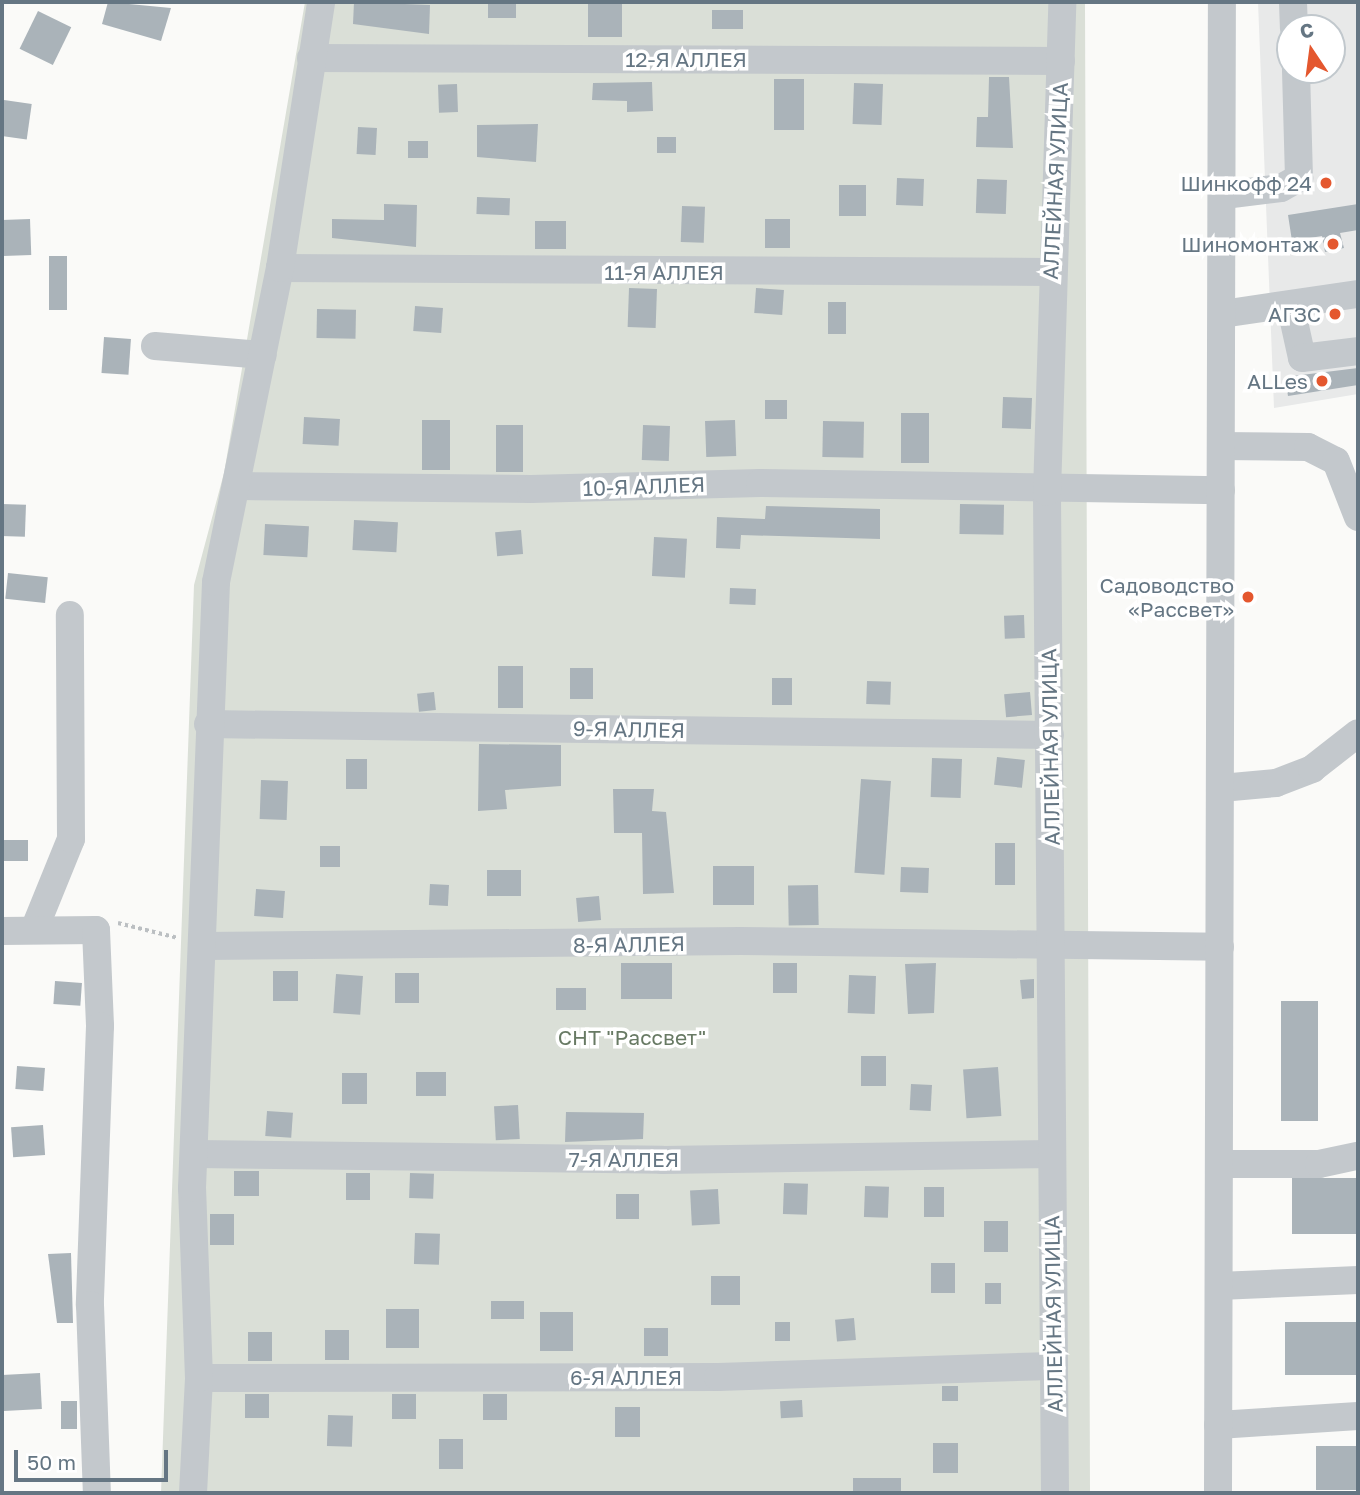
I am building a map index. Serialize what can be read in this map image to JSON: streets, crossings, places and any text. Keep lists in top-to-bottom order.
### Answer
{
  "streets": {
    "street": [
      "12-Я АЛЛЕЯ",
      "АЛЛЕЙНАЯ УЛИЦА",
      "11-Я АЛЛЕЯ",
      "10-Я АЛЛЕЯ",
      "9-Я АЛЛЕЯ",
      "8-Я АЛЛЕЯ",
      "7-Я АЛЛЕЯ",
      "6-Я АЛЛЕЯ"
    ]
  },
  "crossings": [
    ["12-Я АЛЛЕЯ", "АЛЛЕЙНАЯ УЛИЦА"],
    ["АЛЛЕЙНАЯ УЛИЦА", "11-Я АЛЛЕЯ"],
    ["АЛЛЕЙНАЯ УЛИЦА", "10-Я АЛЛЕЯ"],
    ["АЛЛЕЙНАЯ УЛИЦА", "9-Я АЛЛЕЯ"],
    ["АЛЛЕЙНАЯ УЛИЦА", "8-Я АЛЛЕЯ"],
    ["АЛЛЕЙНАЯ УЛИЦА", "7-Я АЛЛЕЯ"],
    ["АЛЛЕЙНАЯ УЛИЦА", "6-Я АЛЛЕЯ"]
  ],
  "parks": ["СНТ \"Рассвет\""],
  "places": [
    "Шинкофф 24",
    "Шиномонтаж",
    "АГЗС",
    "ALLes",
    "Садоводство «Рассвет»"
  ],
  "scale_bar": "50 m",
  "north": "top"
}
